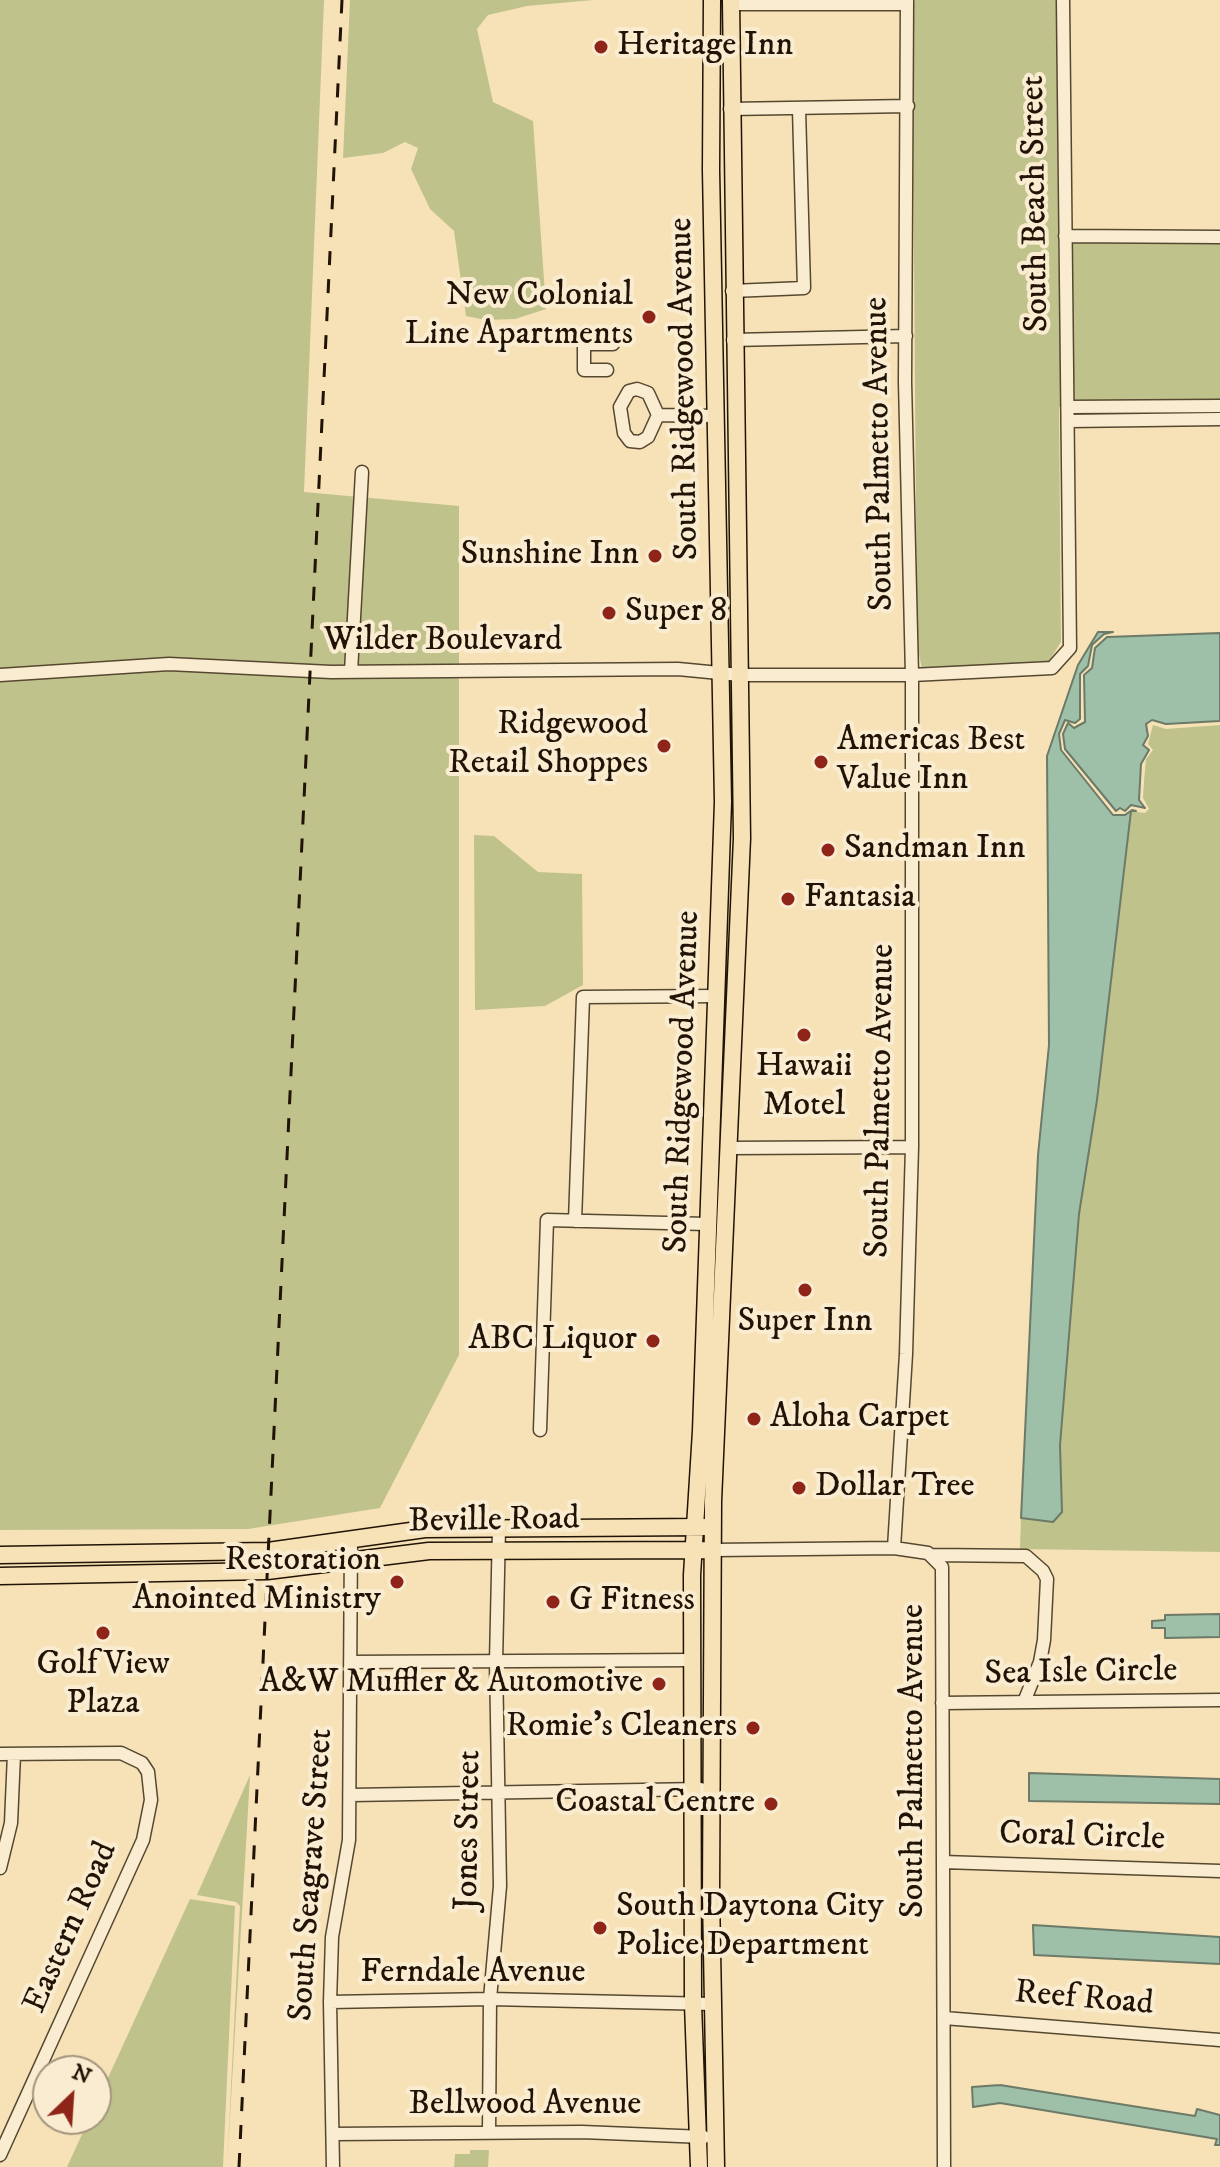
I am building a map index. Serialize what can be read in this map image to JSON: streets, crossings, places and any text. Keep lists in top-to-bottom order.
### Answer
{
  "streets": {
    "main road": ["South Ridgewood Avenue", "Beville Road"],
    "street": [
      "South Beach Street",
      "South Palmetto Avenue",
      "Wilder Boulevard",
      "Sea Isle Circle",
      "Jones Street",
      "Coral Circle",
      "South Seagrave Street",
      "Eastern Road",
      "Ferndale Avenue",
      "Reef Road",
      "Bellwood Avenue"
    ]
  },
  "crossings": [
    ["South Beach Street", "Wilder Boulevard"],
    ["South Ridgewood Avenue", "Wilder Boulevard"],
    ["South Ridgewood Avenue", "Beville Road"],
    ["South Ridgewood Avenue", "Ferndale Avenue"],
    ["South Ridgewood Avenue", "Bellwood Avenue"],
    ["South Palmetto Avenue", "Wilder Boulevard"],
    ["South Palmetto Avenue", "Beville Road"],
    ["South Palmetto Avenue", "Sea Isle Circle"],
    ["South Palmetto Avenue", "Coral Circle"],
    ["South Palmetto Avenue", "Reef Road"],
    ["Beville Road", "Jones Street"],
    ["Beville Road", "South Seagrave Street"],
    ["Jones Street", "Ferndale Avenue"],
    ["Jones Street", "Bellwood Avenue"],
    ["South Seagrave Street", "Ferndale Avenue"],
    ["South Seagrave Street", "Bellwood Avenue"]
  ],
  "places": [
    "Heritage Inn",
    "New Colonial Line Apartments",
    "Sunshine Inn",
    "Super 8",
    "Ridgewood Retail Shoppes",
    "Americas Best Value Inn",
    "Sandman Inn",
    "Fantasia",
    "Hawaii Motel",
    "Super Inn",
    "ABC Liquor",
    "Aloha Carpet",
    "Dollar Tree",
    "Restoration Anointed Ministry",
    "G Fitness",
    "GolfView Plaza",
    "A&W Muffler & Automotive",
    "Romie's Cleaners",
    "Coastal Centre",
    "South Daytona City Police Department"
  ],
  "north": "top right"
}
